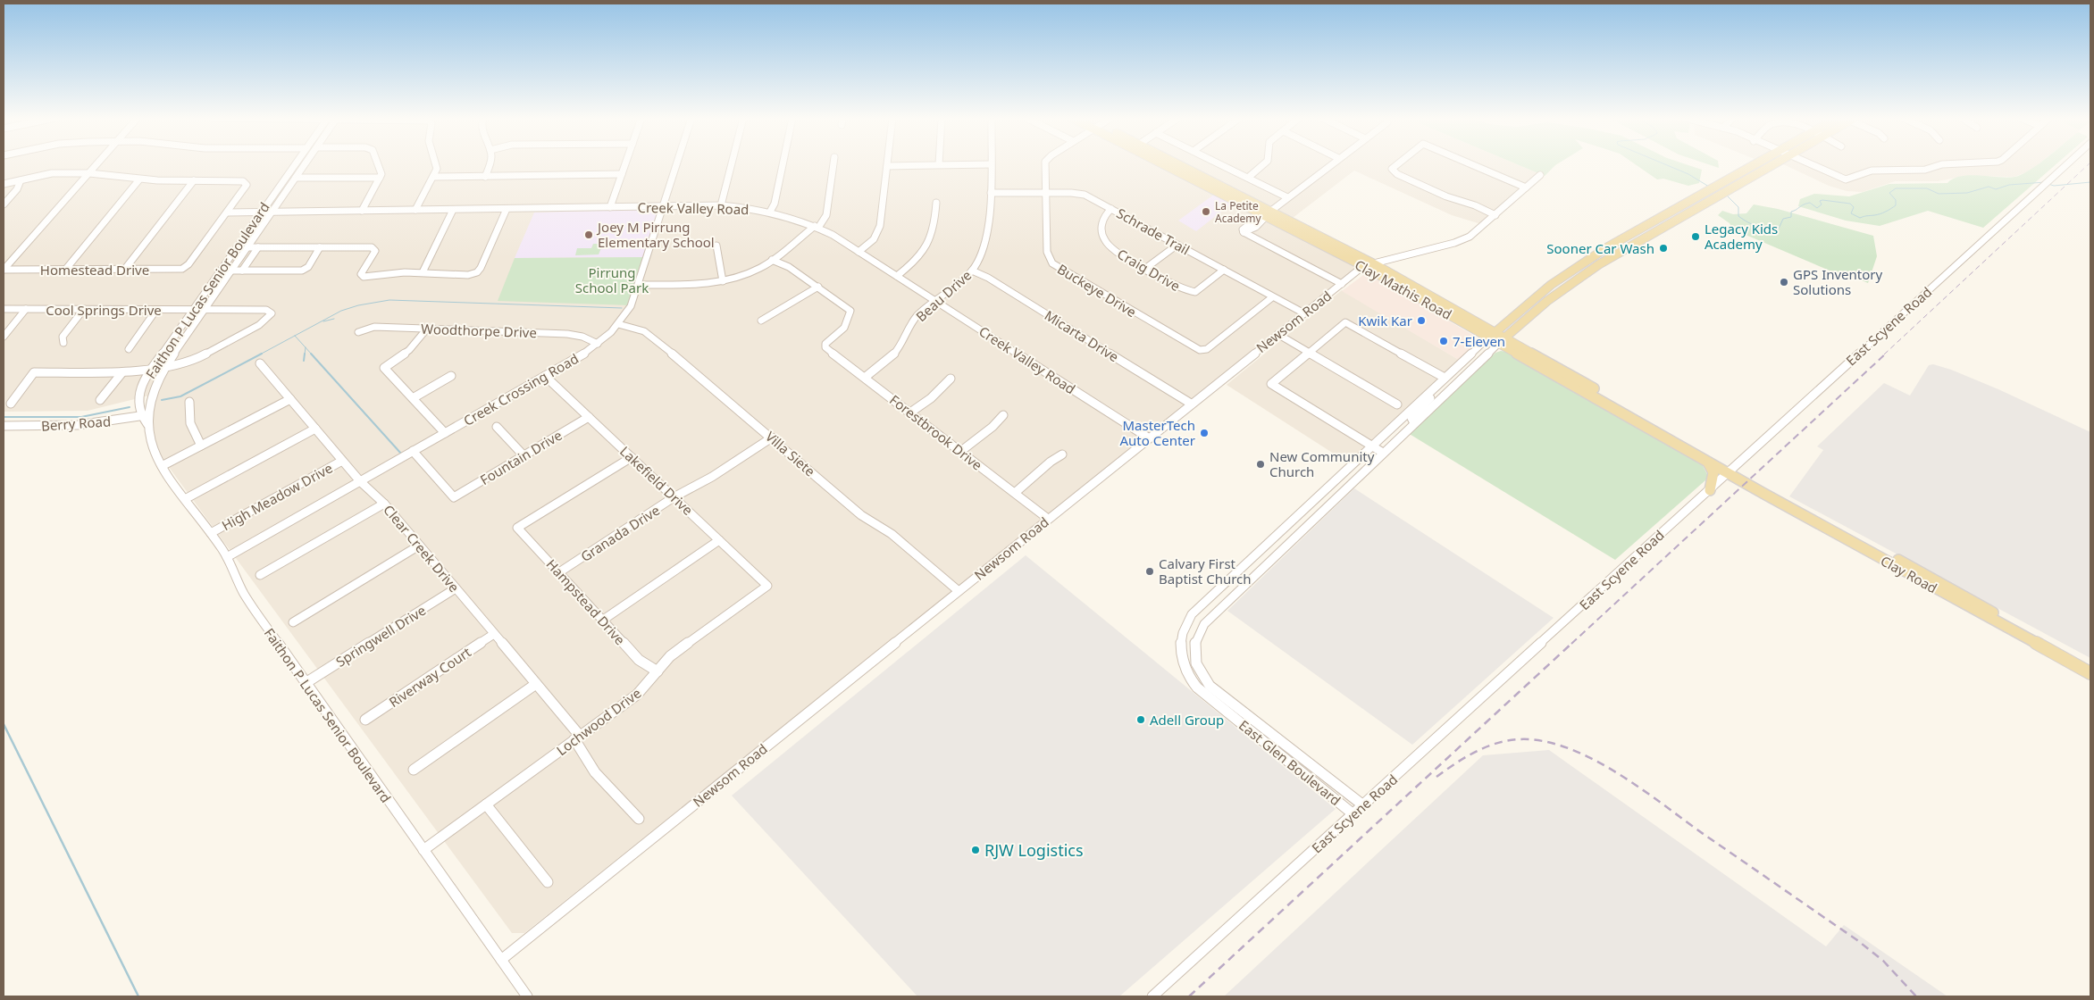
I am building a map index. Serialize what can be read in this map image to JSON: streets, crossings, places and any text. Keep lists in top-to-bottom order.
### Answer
{
  "streets": {
    "main road": ["Clay Mathis Road", "Clay Road", "East Glen Boulevard"],
    "street": [
      "Creek Valley Road",
      "Schrade Trail",
      "Homestead Drive",
      "Craig Drive",
      "Faithon P Lucas Senior Boulevard",
      "Buckeye Drive",
      "Beau Drive",
      "Cool Springs Drive",
      "Newsom Road",
      "East Scyene Road",
      "Woodthorpe Drive",
      "Micarta Drive",
      "Creek Crossing Road",
      "Berry Road",
      "Forestbrook Drive",
      "Villa Siete",
      "Fountain Drive",
      "Lakefield Drive",
      "High Meadow Drive",
      "Granada Drive",
      "Clear Creek Drive",
      "Hampstead Drive",
      "Springwell Drive",
      "Riverway Court",
      "Lochwood Drive"
    ]
  },
  "crossings": [
    ["Creek Valley Road", "Homestead Drive"],
    ["Creek Valley Road", "Faithon P Lucas Senior Boulevard"],
    ["Creek Valley Road", "Beau Drive"],
    ["Creek Valley Road", "Newsom Road"],
    ["Creek Valley Road", "Creek Crossing Road"],
    ["Schrade Trail", "Craig Drive"],
    ["Schrade Trail", "Buckeye Drive"],
    ["Schrade Trail", "Beau Drive"],
    ["Schrade Trail", "Newsom Road"],
    ["Clay Mathis Road", "Newsom Road"],
    ["Clay Mathis Road", "East Scyene Road"],
    ["Clay Mathis Road", "Clay Road"],
    ["Clay Mathis Road", "East Glen Boulevard"],
    ["Faithon P Lucas Senior Boulevard", "Cool Springs Drive"],
    ["Faithon P Lucas Senior Boulevard", "Newsom Road"],
    ["Faithon P Lucas Senior Boulevard", "Creek Crossing Road"],
    ["Faithon P Lucas Senior Boulevard", "Berry Road"],
    ["Faithon P Lucas Senior Boulevard", "High Meadow Drive"],
    ["Faithon P Lucas Senior Boulevard", "Springwell Drive"],
    ["Faithon P Lucas Senior Boulevard", "Lochwood Drive"],
    ["Beau Drive", "Micarta Drive"],
    ["Beau Drive", "Forestbrook Drive"],
    ["Newsom Road", "Micarta Drive"],
    ["Newsom Road", "Forestbrook Drive"],
    ["Newsom Road", "Villa Siete"],
    ["East Scyene Road", "Clay Road"],
    ["East Scyene Road", "East Glen Boulevard"],
    ["Woodthorpe Drive", "Creek Crossing Road"],
    ["Creek Crossing Road", "Villa Siete"],
    ["Creek Crossing Road", "Fountain Drive"],
    ["Creek Crossing Road", "Lakefield Drive"],
    ["Creek Crossing Road", "Clear Creek Drive"],
    ["Villa Siete", "Granada Drive"],
    ["Fountain Drive", "Lakefield Drive"],
    ["Lakefield Drive", "Granada Drive"],
    ["Lakefield Drive", "Hampstead Drive"],
    ["Lakefield Drive", "Lochwood Drive"],
    ["High Meadow Drive", "Clear Creek Drive"],
    ["Granada Drive", "Hampstead Drive"],
    ["Clear Creek Drive", "Springwell Drive"],
    ["Clear Creek Drive", "Riverway Court"],
    ["Clear Creek Drive", "Lochwood Drive"],
    ["Hampstead Drive", "Lochwood Drive"]
  ],
  "parks": ["Pirrung School Park"],
  "places": [
    "La Petite Academy",
    "Joey M Pirrung Elementary School",
    "Legacy Kids Academy",
    "Sooner Car Wash",
    "GPS Inventory Solutions",
    "Kwik Kar",
    "7-Eleven",
    "MasterTech Auto Center",
    "New Community Church",
    "Calvary First Baptist Church",
    "Adell Group",
    "RJW Logistics"
  ]
}
